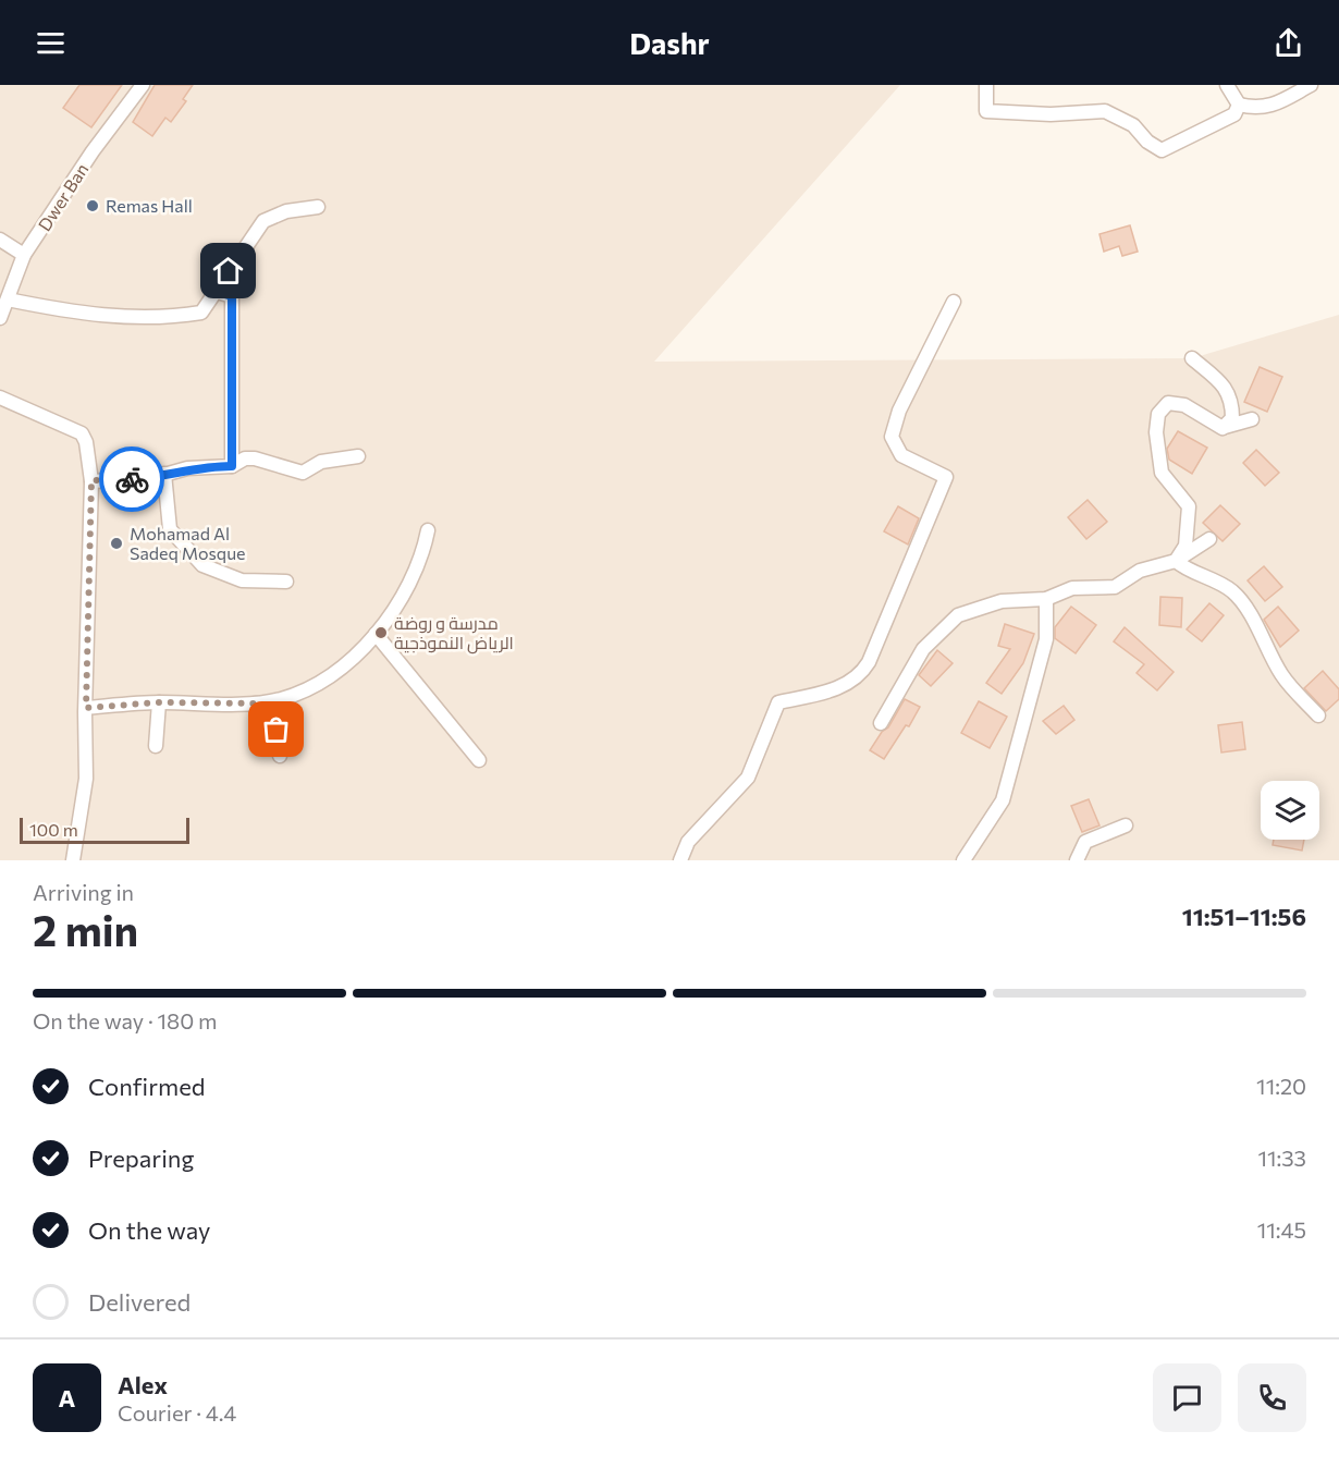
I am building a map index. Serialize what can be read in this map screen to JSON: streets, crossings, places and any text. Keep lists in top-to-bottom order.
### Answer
{
  "streets": {
    "street": ["Dwer Ban"]
  },
  "places": ["Remas Hall", "Mohamad Al Sadeq Mosque", "مدرسة و روضة الرياض النموذجية"],
  "scale_bar": "100 m",
  "page": {
    "header": "Dashr",
    "scale": "100 m",
    "heading": ["2 min", "Arriving in", "11:51–11:56"],
    "panel": ["Alex", "Courier · 4.4"],
    "bar": "On the way · 180 m",
    "list": [
      ["Confirmed", "11:20"],
      ["Preparing", "11:33"],
      ["On the way", "11:45"],
      "Delivered"
    ],
    "round": "A"
  }
}
